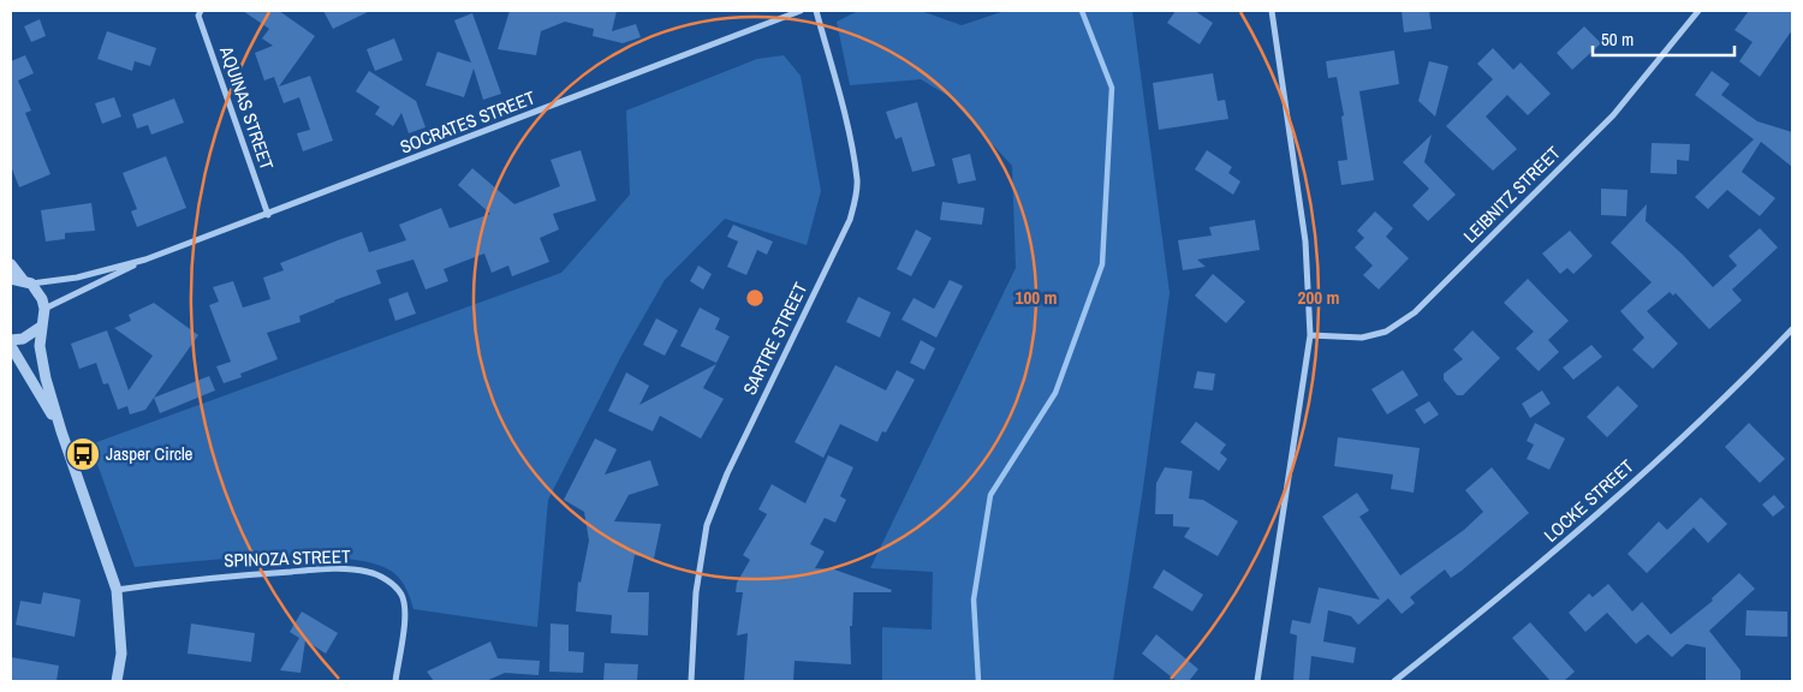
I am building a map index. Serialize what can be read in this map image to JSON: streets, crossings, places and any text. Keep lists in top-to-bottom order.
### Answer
{
  "streets": {
    "street": [
      "AQUINAS STREET",
      "SOCRATES STREET",
      "LEIBNITZ STREET",
      "SARTRE STREET",
      "LOCKE STREET",
      "SPINOZA STREET"
    ]
  },
  "crossings": [
    ["AQUINAS STREET", "SOCRATES STREET"]
  ],
  "places": {
    "bus stop": ["Jasper Circle"]
  },
  "scale_bar": "50 m",
  "rings": ["100 m", "200 m"]
}
